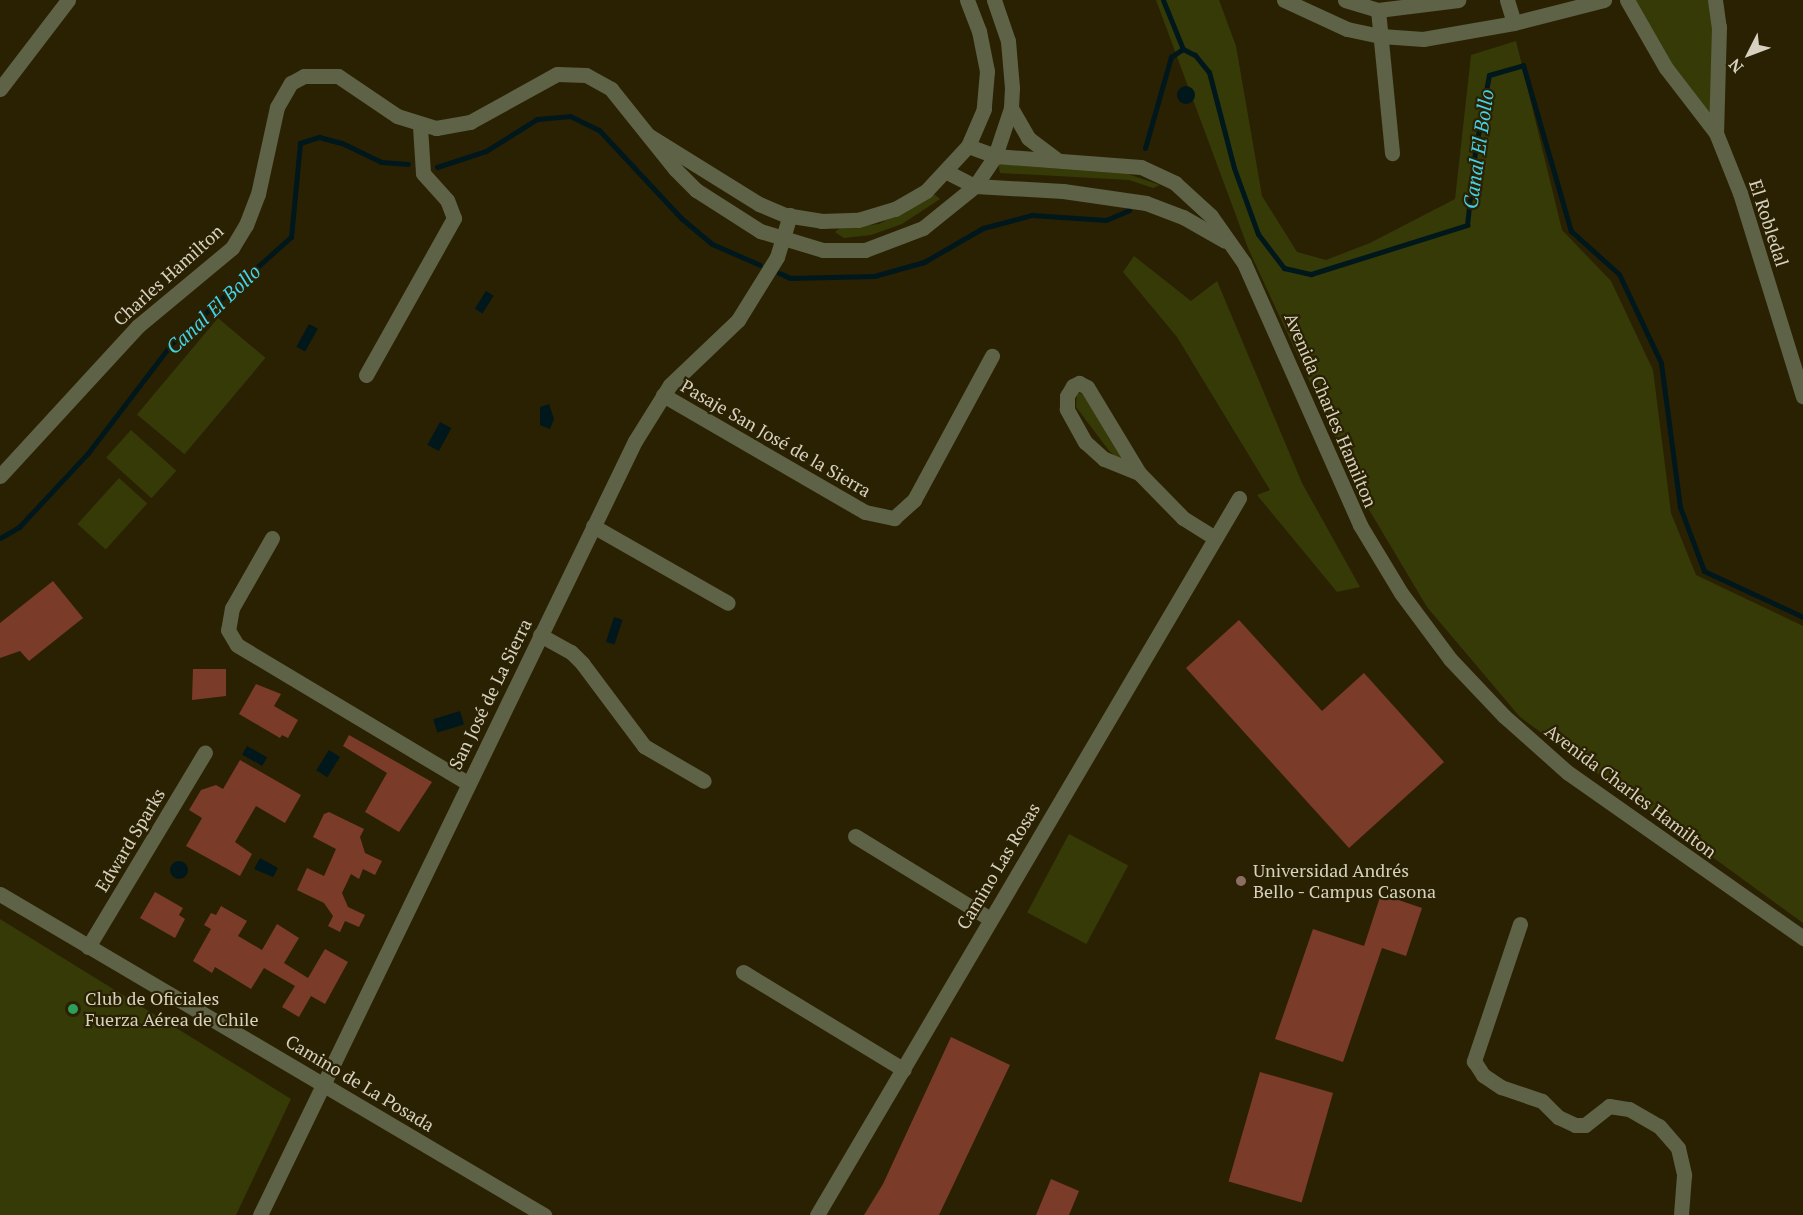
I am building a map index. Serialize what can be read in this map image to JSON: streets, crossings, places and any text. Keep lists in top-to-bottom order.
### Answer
{
  "streets": {
    "street": [
      "El Robledal",
      "Charles Hamilton",
      "Avenida Charles Hamilton",
      "Pasaje San José de la Sierra",
      "San José de La Sierra",
      "Edward Sparks",
      "Camino Las Rosas",
      "Camino de La Posada"
    ]
  },
  "crossings": [
    ["Pasaje San José de la Sierra", "San José de La Sierra"],
    ["San José de La Sierra", "Camino de La Posada"],
    ["Edward Sparks", "Camino de La Posada"]
  ],
  "water": ["Canal El Bollo"],
  "places": ["Universidad Andrés Bello - Campus Casona", "Club de Oficiales Fuerza Aérea de Chile"],
  "north": "bottom left"
}
